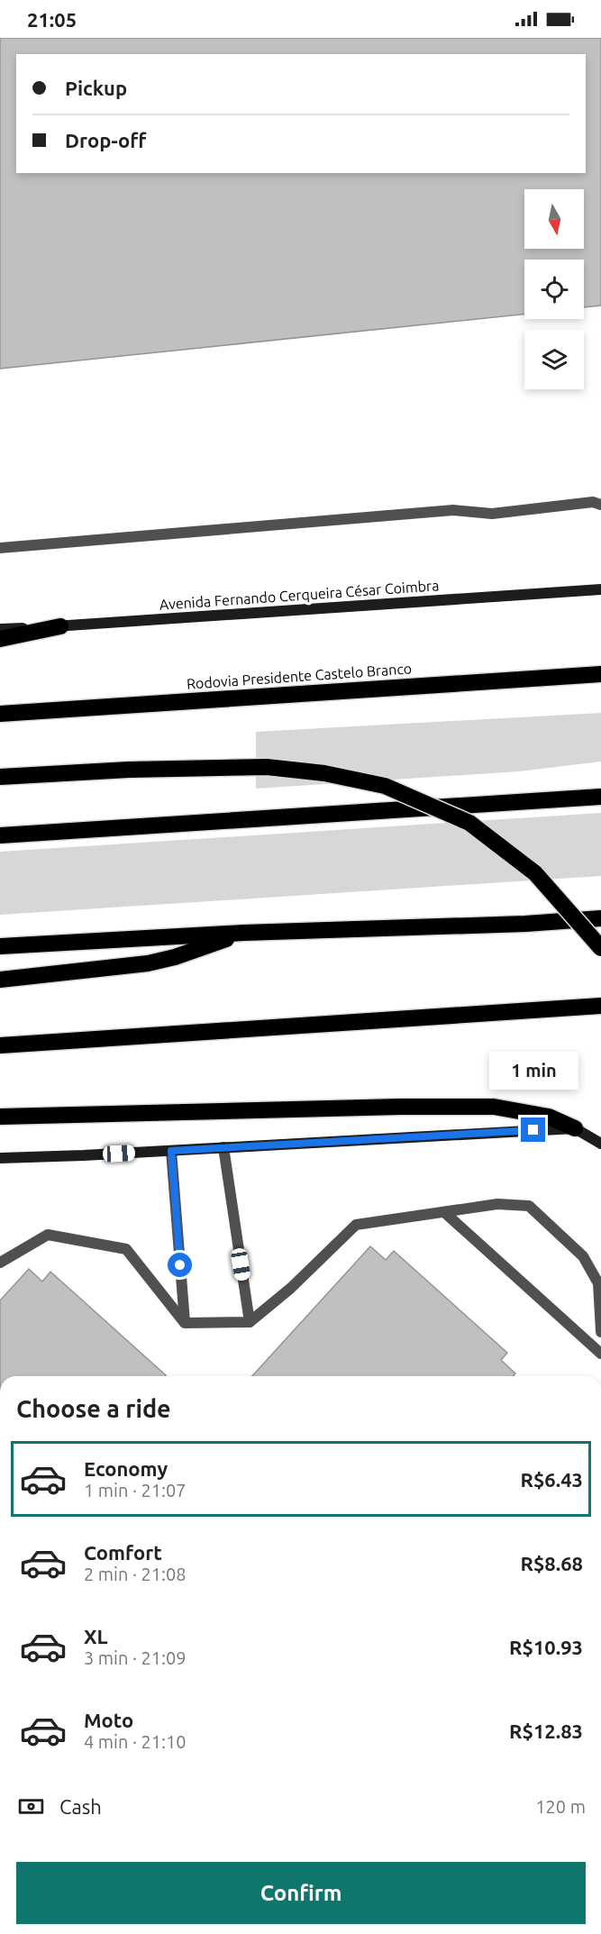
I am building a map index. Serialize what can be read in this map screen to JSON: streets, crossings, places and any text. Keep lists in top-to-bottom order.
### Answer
{
  "streets": {
    "highway": ["Rodovia Presidente Castelo Branco"],
    "main road": ["Avenida Fernando Cerqueira César Coimbra"]
  },
  "north": "bottom",
  "page": {
    "status": "21:05",
    "banner": ["Pickup", "Drop-off"],
    "bubble": "1 min",
    "heading": "Choose a ride",
    "list": [
      {
        "name": "Economy",
        "note": "1 min · 21:07",
        "value": "R$6.43"
      },
      {
        "name": "Comfort",
        "note": "2 min · 21:08",
        "value": "R$8.68"
      },
      {
        "name": "XL",
        "note": "3 min · 21:09",
        "value": "R$10.93"
      },
      {
        "name": "Moto",
        "note": "4 min · 21:10",
        "value": "R$12.83"
      }
    ],
    "pay": ["Cash", "120 m"],
    "buttons": "Confirm"
  }
}
